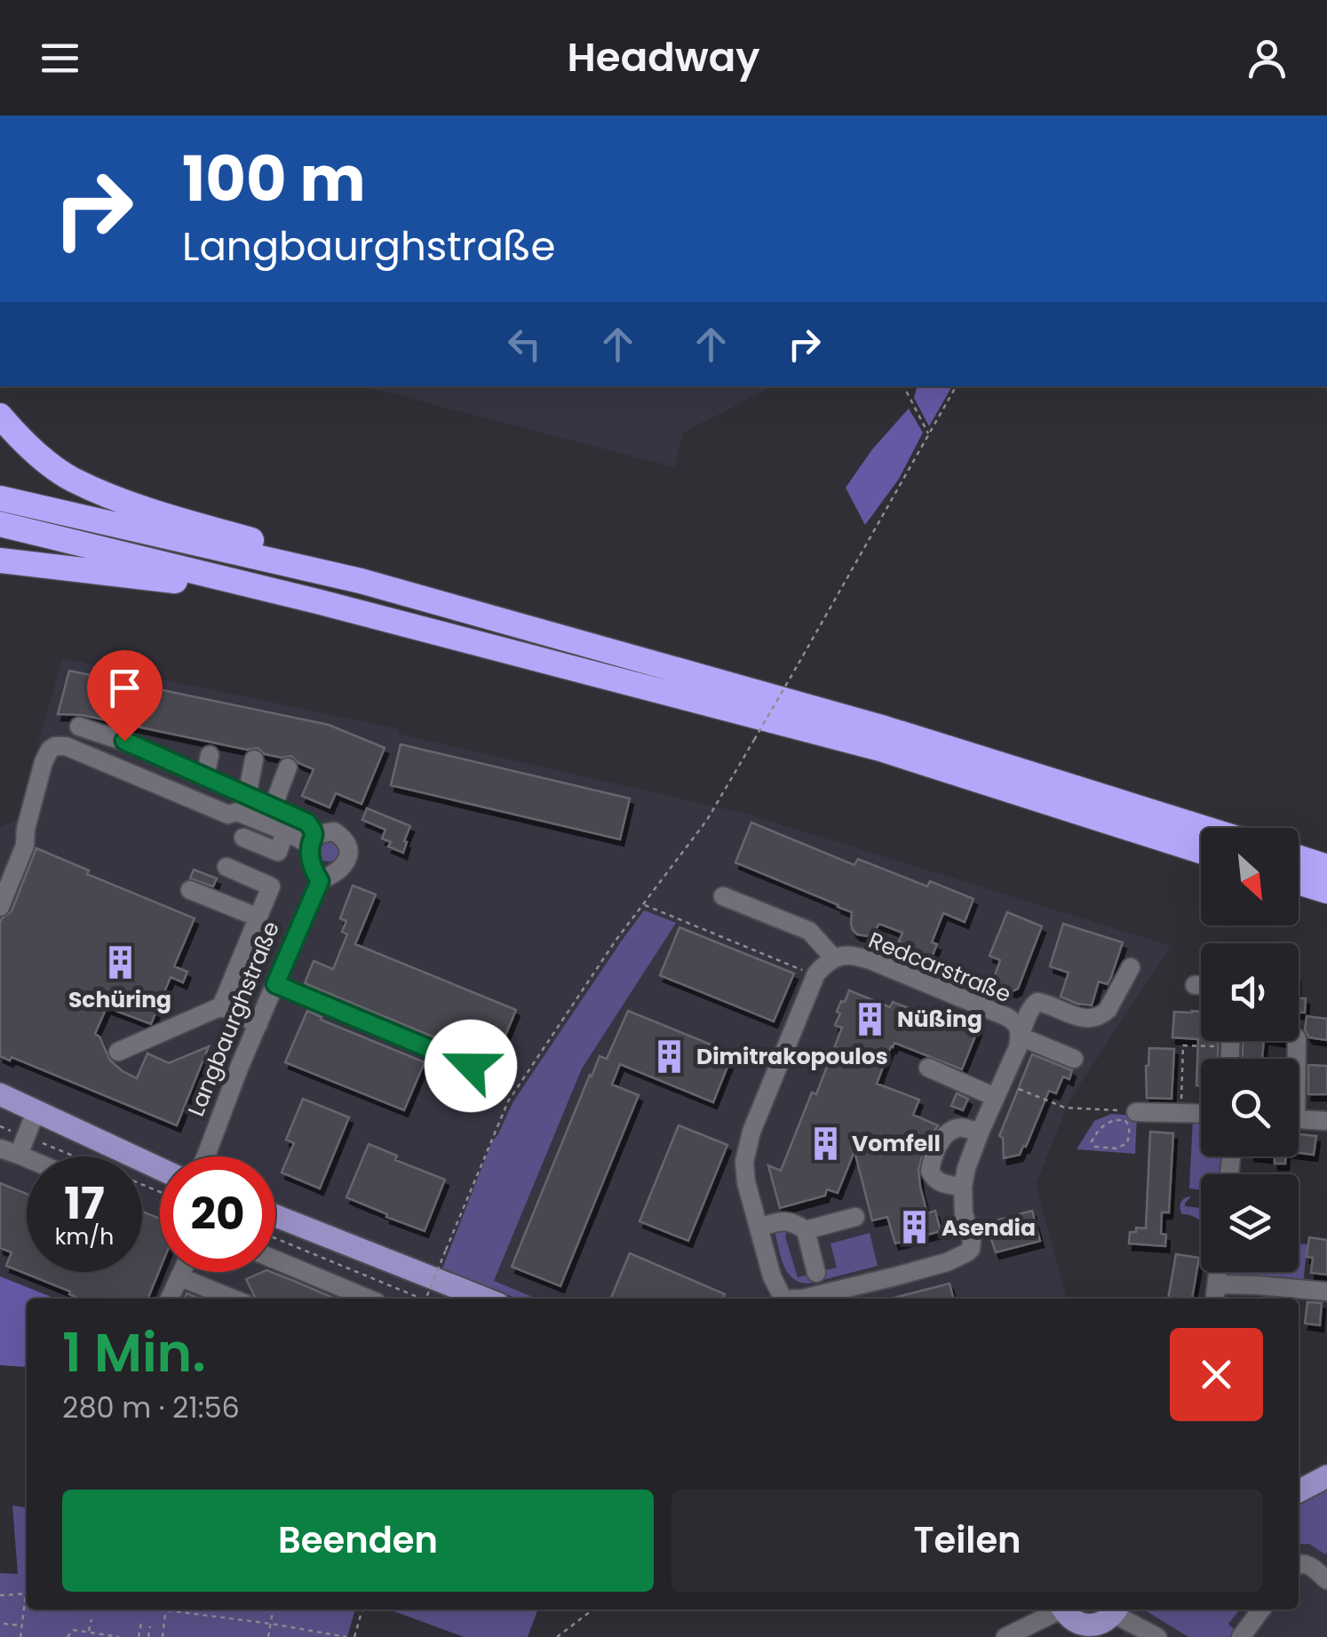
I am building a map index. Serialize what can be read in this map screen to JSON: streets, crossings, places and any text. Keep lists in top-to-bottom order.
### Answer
{
  "streets": {
    "street": ["Redcarstraße", "Langbaurghstraße"]
  },
  "places": {
    "building": [
      "Schüring",
      "Nüßing",
      "Dimitrakopoulos",
      "Vomfell",
      "Asendia"
    ]
  },
  "north": "bottom right",
  "page": {
    "header": "Headway",
    "turn": ["100 m", "Langbaurghstraße"],
    "speed": "17 km/h",
    "limit": "20",
    "heading": ["1 Min.", "280 m · 21:56"],
    "buttons": ["Beenden", "Teilen"]
  }
}
